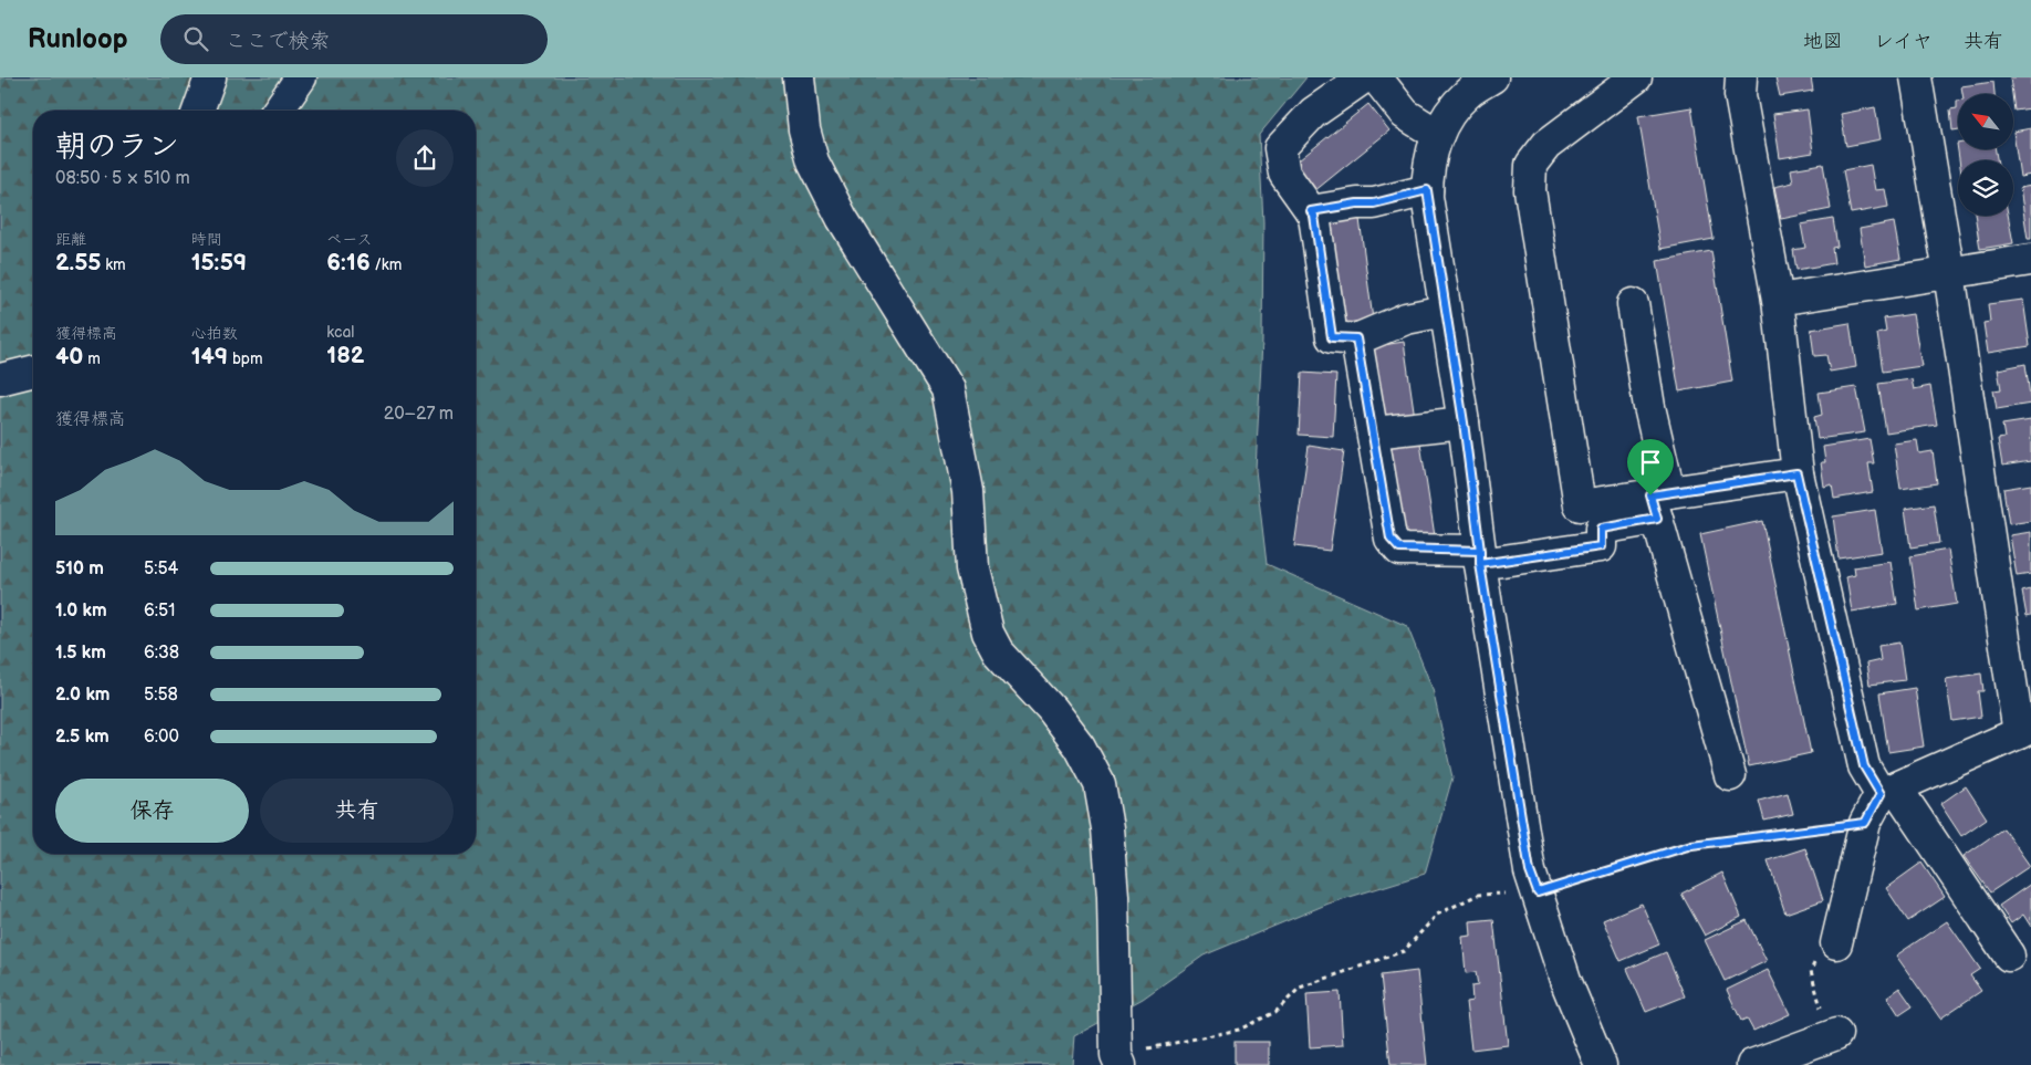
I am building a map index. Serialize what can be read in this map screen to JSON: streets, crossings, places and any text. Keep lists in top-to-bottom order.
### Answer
{
  "north": "top left",
  "page": {
    "header": "Runloop",
    "search": "ここで検索",
    "nav": ["地図", "レイヤ", "共有"],
    "heading": ["朝のラン", "08:50 · 5 × 510 m"],
    "stats": [
      ["距離", "2.55 km"],
      ["時間", "15:59"],
      ["ペース", "6:16 /km"],
      ["獲得標高", "40 m"],
      ["心拍数", "149 bpm"],
      ["kcal", "182"]
    ],
    "chart": ["獲得標高", "20–27 m"],
    "list": [
      {
        "name": "510 m",
        "note": "5:54"
      },
      {
        "name": "1.0 km",
        "note": "6:51"
      },
      {
        "name": "1.5 km",
        "note": "6:38"
      },
      {
        "name": "2.0 km",
        "note": "5:58"
      },
      {
        "name": "2.5 km",
        "note": "6:00"
      }
    ],
    "buttons": ["保存", "共有"]
  }
}
